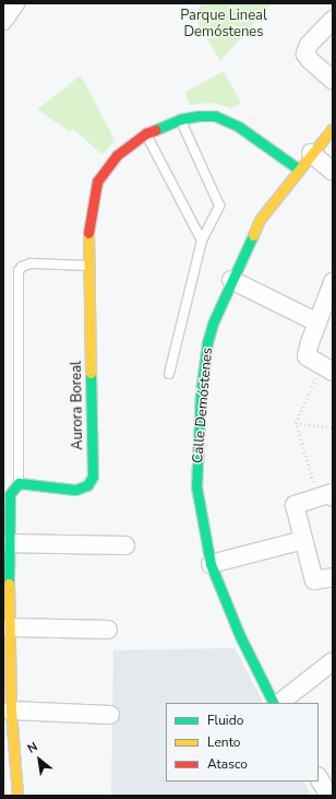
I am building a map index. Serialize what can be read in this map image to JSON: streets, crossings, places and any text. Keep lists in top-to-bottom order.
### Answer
{
  "streets": {
    "street": ["Aurora Boreal", "Calle Demóstenes"]
  },
  "crossings": [
    ["Aurora Boreal", "Calle Demóstenes"]
  ],
  "parks": ["Parque Lineal Demóstenes"],
  "legend": ["Fluido", "Lento", "Atasco"],
  "north": "top left"
}
